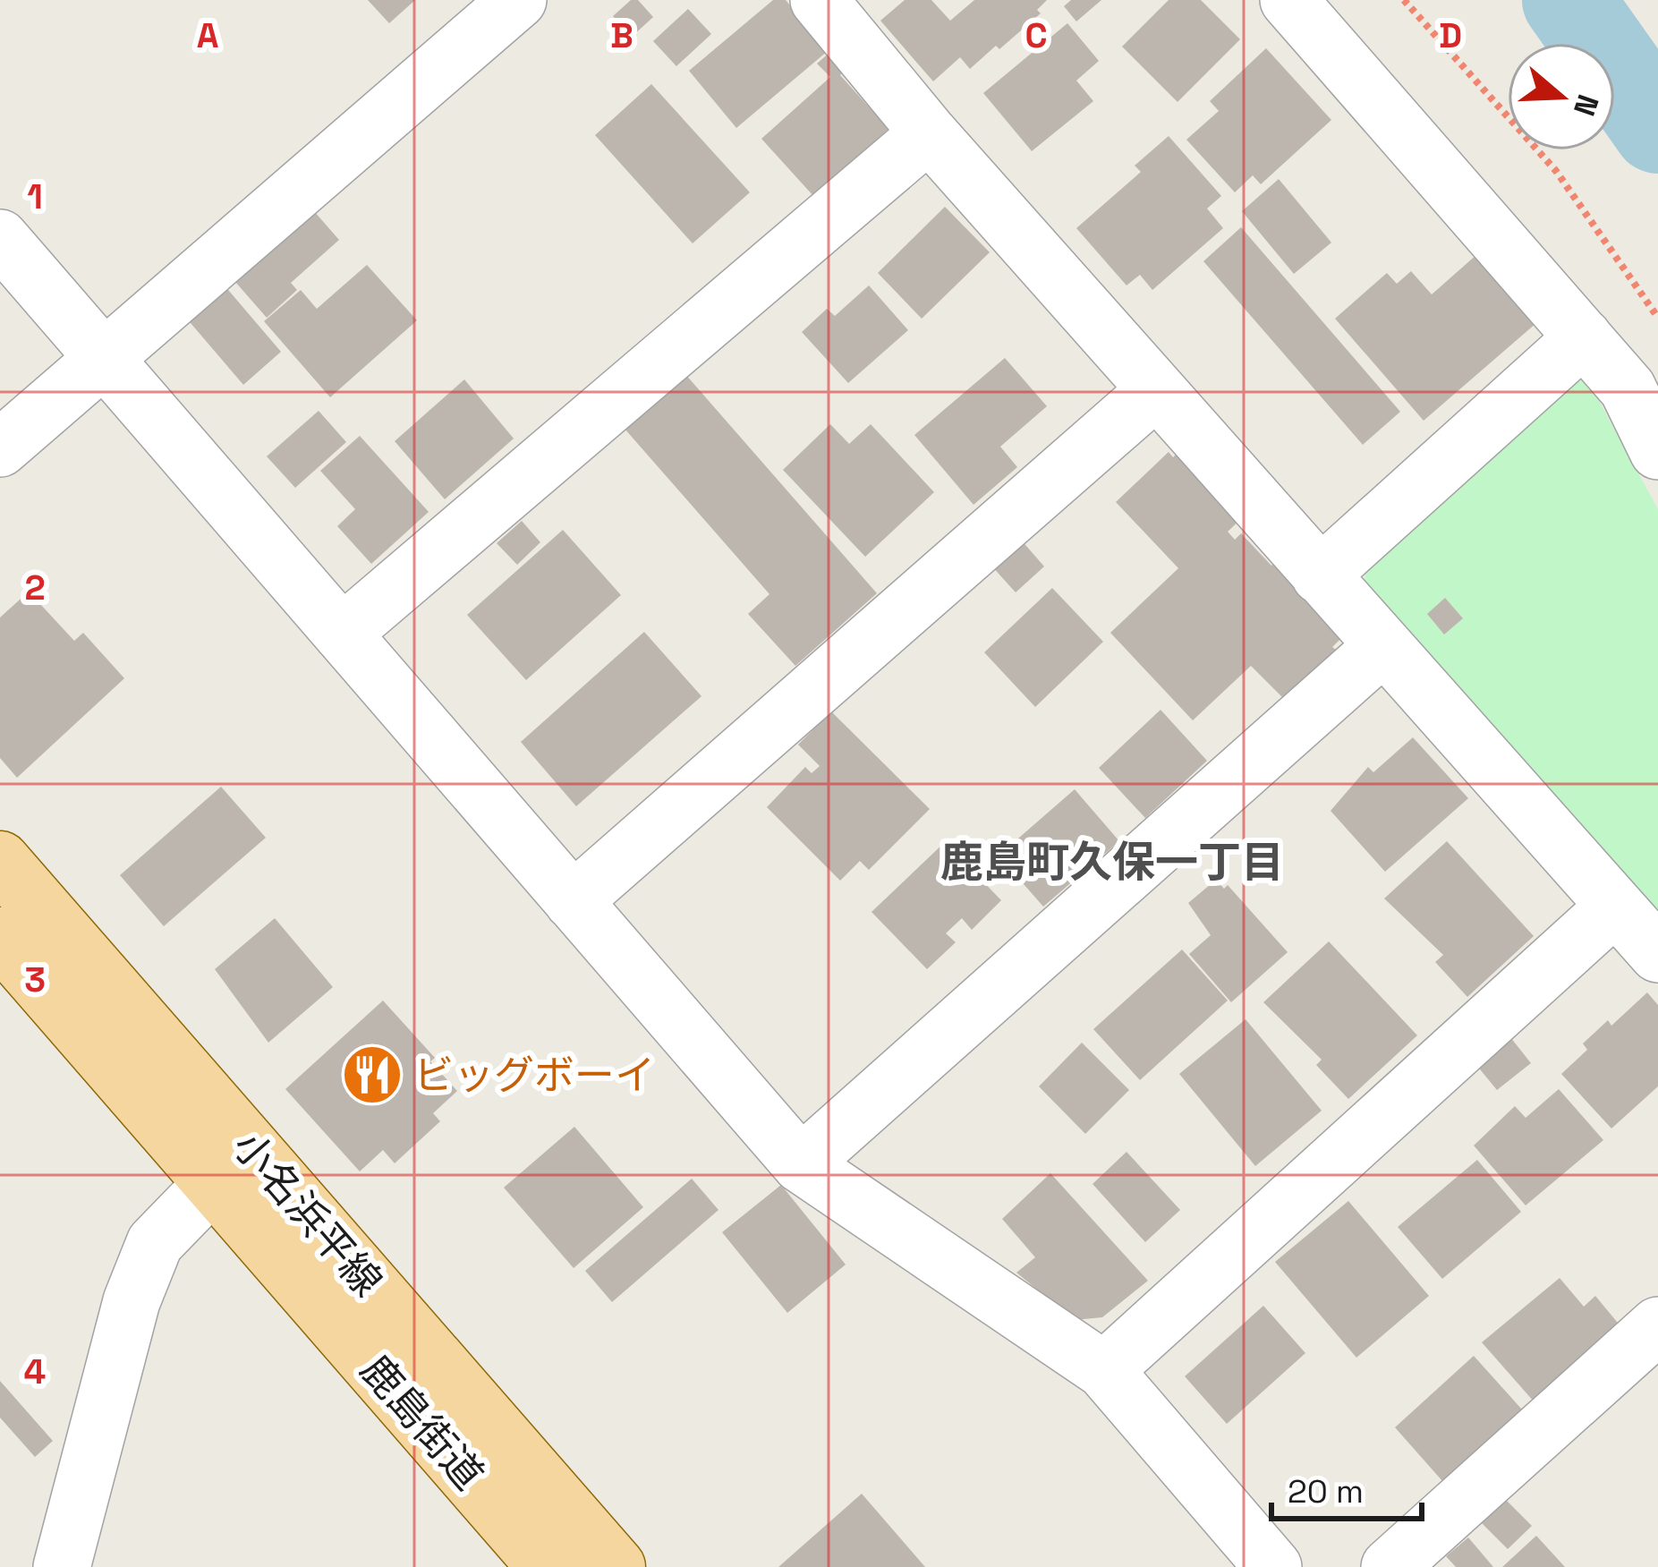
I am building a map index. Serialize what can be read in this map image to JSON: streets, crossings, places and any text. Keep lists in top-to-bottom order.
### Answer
{
  "streets": {
    "main road": ["小名浜平線", "鹿島街道"]
  },
  "districts": ["鹿島町久保一丁目"],
  "places": {
    "restaurant": ["ビッグボーイ"]
  },
  "scale_bar": "20 m",
  "north": "right",
  "grid": {
    "columns": [
      "A",
      "B",
      "C",
      "D"
    ],
    "rows": [
      "1",
      "2",
      "3",
      "4"
    ]
  }
}
